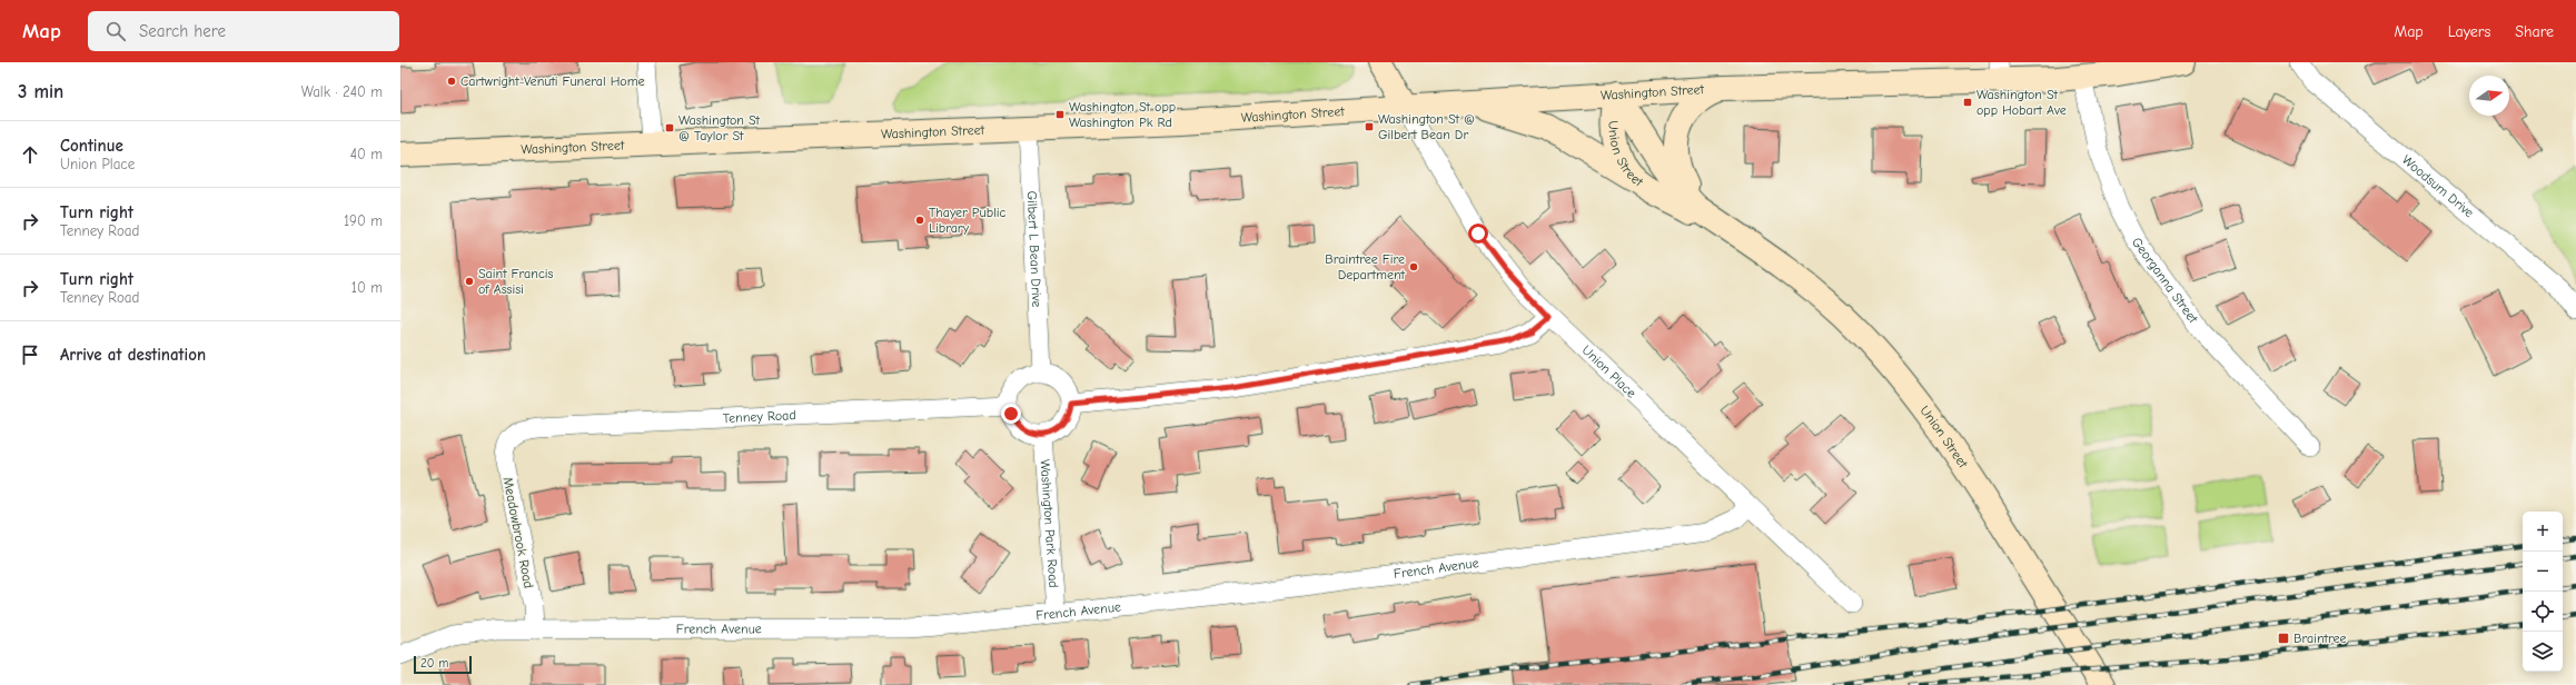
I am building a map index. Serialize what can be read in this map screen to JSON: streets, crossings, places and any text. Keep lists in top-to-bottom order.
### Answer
{
  "streets": {
    "main road": ["Washington Street", "Union Street"],
    "street": [
      "Woodsum Drive",
      "Gilbert L Bean Drive",
      "Georganna Street",
      "Union Place",
      "Tenney Road",
      "Washington Park Road",
      "Meadowbrook Road",
      "French Avenue"
    ]
  },
  "crossings": [
    ["Washington Street", "Union Street"],
    ["Washington Street", "Gilbert L Bean Drive"],
    ["Washington Street", "Georganna Street"],
    ["Washington Street", "Union Place"],
    ["Gilbert L Bean Drive", "Tenney Road"],
    ["Gilbert L Bean Drive", "Washington Park Road"],
    ["Union Place", "French Avenue"],
    ["Tenney Road", "Washington Park Road"],
    ["Tenney Road", "Meadowbrook Road"],
    ["Washington Park Road", "French Avenue"],
    ["Meadowbrook Road", "French Avenue"]
  ],
  "places": {
    "other": [
      "Cartwright-Venuti Funeral Home",
      "Thayer Public Library",
      "Braintree Fire Department",
      "Saint Francis of Assisi"
    ],
    "transit": [
      "Washington St opp Hobart Ave",
      "Washington St opp Washington Pk Rd",
      "Washington St @ Gilbert Bean Dr",
      "Washington St @ Taylor St",
      "Braintree"
    ]
  },
  "scale_bar": "20 m",
  "north": "right",
  "page": {
    "header": "Map",
    "search": "Search here",
    "nav": ["Map", "Layers", "Share"],
    "heading": ["3 min", "Walk · 240 m"],
    "list": [
      ["Continue", "Union Place", "40 m"],
      ["Turn right", "Tenney Road", "190 m"],
      ["Turn right", "Tenney Road", "10 m"],
      "Arrive at destination"
    ],
    "map_buttons": ["+", "−"],
    "scale": "20 m"
  }
}
